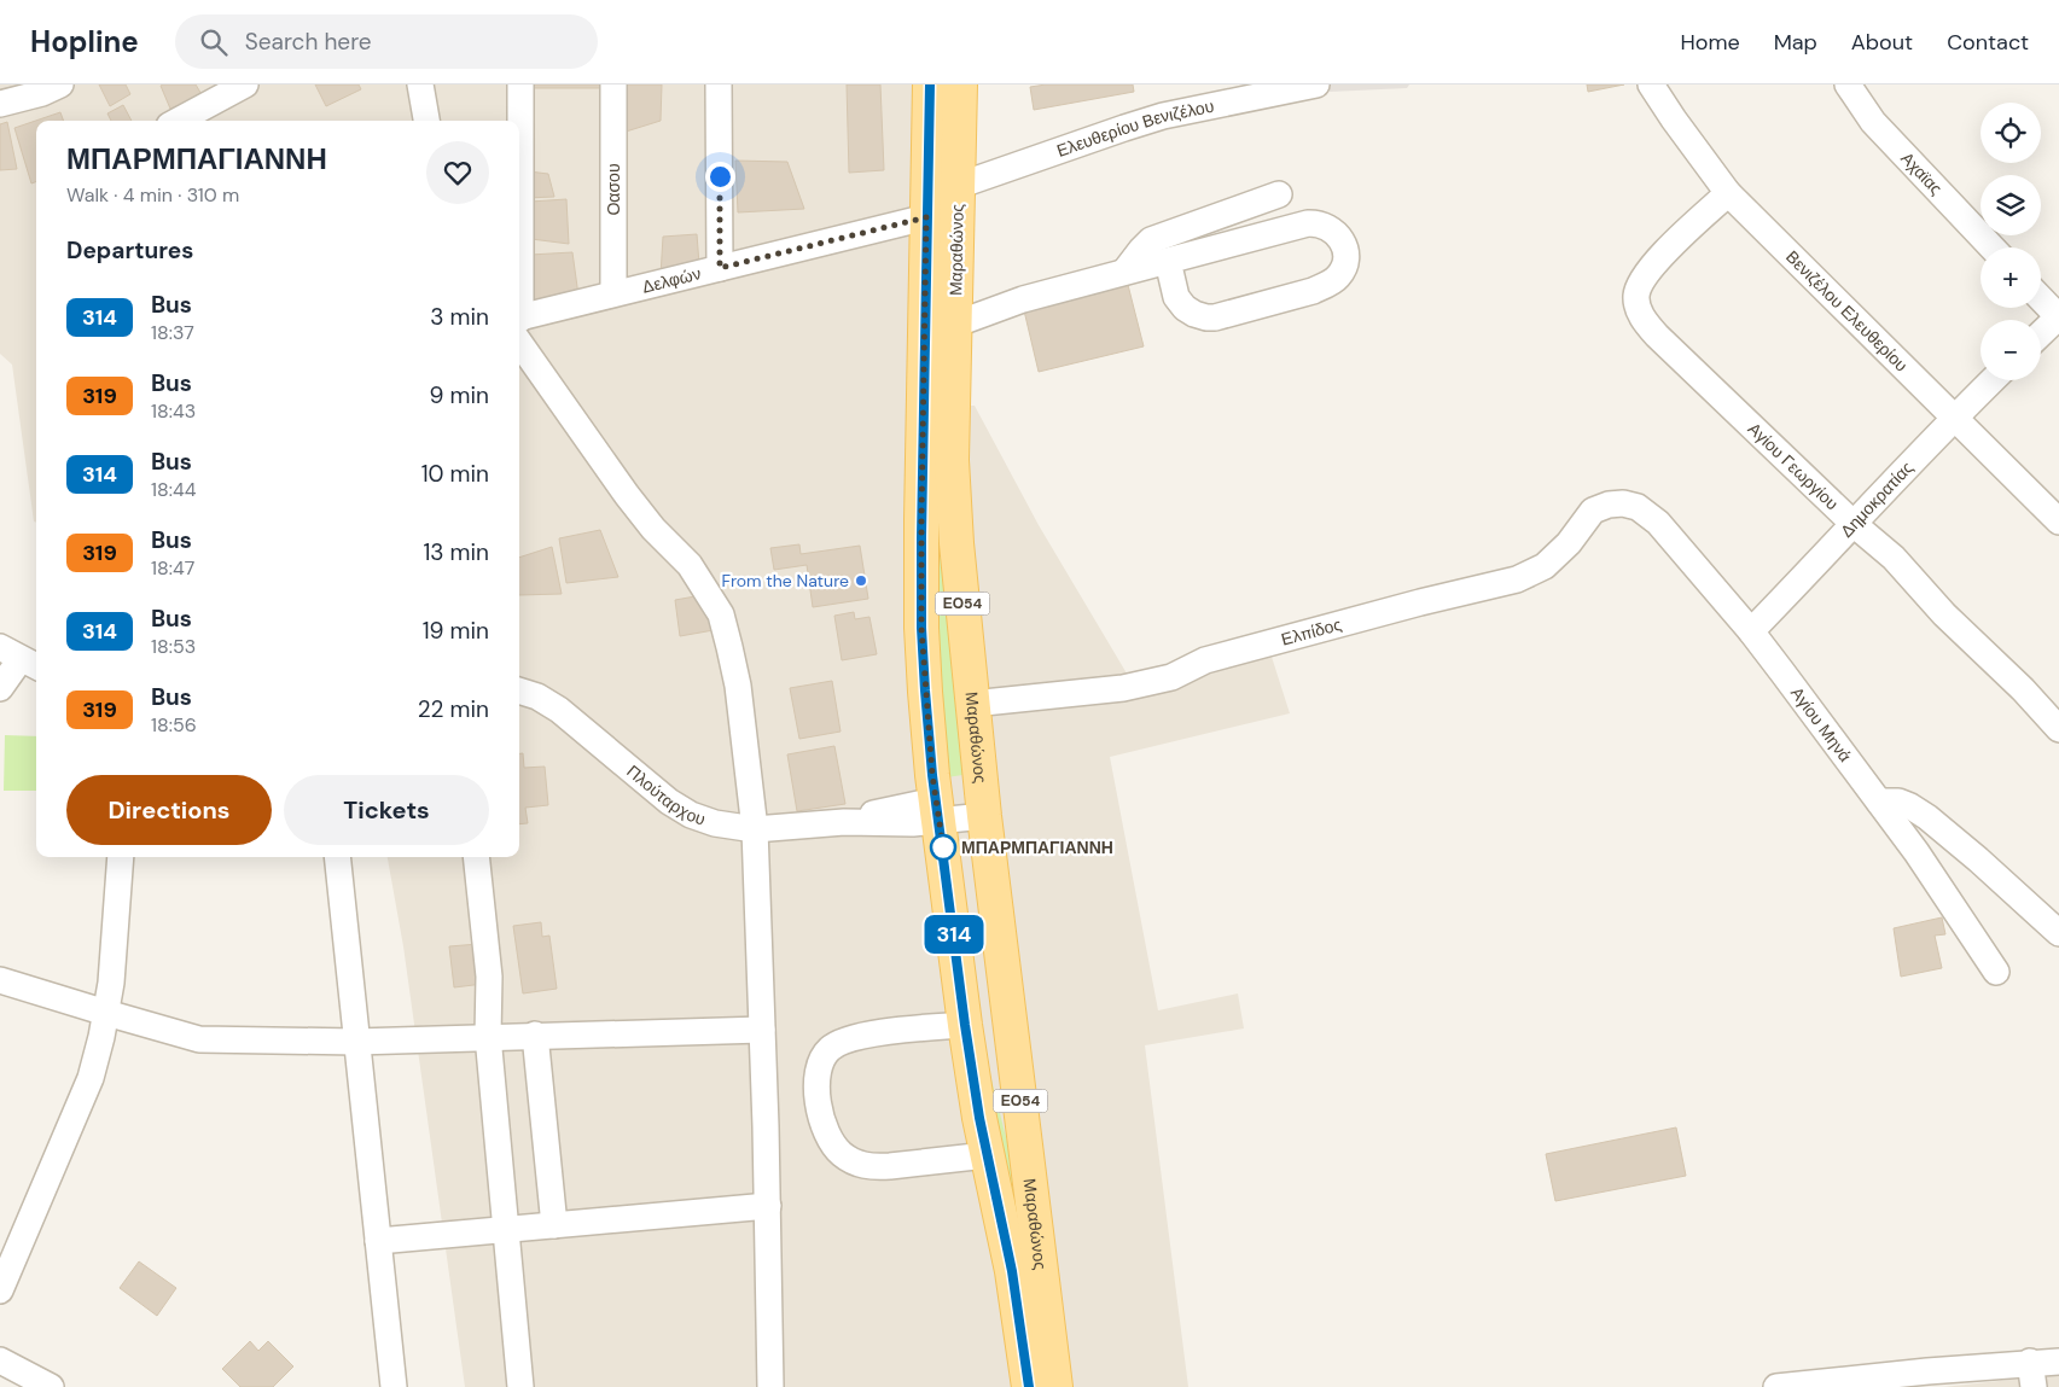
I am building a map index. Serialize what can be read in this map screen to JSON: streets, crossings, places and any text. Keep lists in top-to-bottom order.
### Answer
{
  "streets": {
    "main road": ["Μαραθώνος", "ΕΟ54"],
    "street": [
      "Ελευθερίου Βενιζέλου",
      "Αχαϊας",
      "Οασου",
      "Δελφών",
      "Βενιζέλου Ελευθερίου",
      "Αγίου Γεωργίου",
      "Δημοκρατίας",
      "Ελπίδος",
      "Αγίου Μηνά",
      "Πλούταρχου"
    ]
  },
  "crossings": [
    ["Ελευθερίου Βενιζέλου", "Μαραθώνος"],
    ["Οασου", "Δελφών"],
    ["Μαραθώνος", "Δελφών"],
    ["Μαραθώνος", "Ελπίδος"],
    ["Μαραθώνος", "Πλούταρχου"],
    ["Βενιζέλου Ελευθερίου", "Αγίου Γεωργίου"],
    ["Βενιζέλου Ελευθερίου", "Δημοκρατίας"],
    ["Αγίου Γεωργίου", "Δημοκρατίας"],
    ["Δημοκρατίας", "Αγίου Μηνά"],
    ["Ελπίδος", "Αγίου Μηνά"]
  ],
  "places": ["From the Nature", "ΜΠΑΡΜΠΑΓΙΑΝΝΗ"],
  "lines": ["bus line 314"],
  "page": {
    "header": "Hopline",
    "search": "Search here",
    "nav": [
      "Home",
      "Map",
      "About",
      "Contact"
    ],
    "on_map": "314",
    "map_buttons": ["+", "−"],
    "heading": [
      ["ΜΠΑΡΜΠΑΓΙΑΝΝΗ", "Walk · 4 min · 310 m"],
      "Departures"
    ],
    "list": [
      {
        "mark": "314",
        "name": "Bus",
        "note": "18:37",
        "value": "3 min"
      },
      {
        "mark": "319",
        "name": "Bus",
        "note": "18:43",
        "value": "9 min"
      },
      {
        "mark": "314",
        "name": "Bus",
        "note": "18:44",
        "value": "10 min"
      },
      {
        "mark": "319",
        "name": "Bus",
        "note": "18:47",
        "value": "13 min"
      },
      {
        "mark": "314",
        "name": "Bus",
        "note": "18:53",
        "value": "19 min"
      },
      {
        "mark": "319",
        "name": "Bus",
        "note": "18:56",
        "value": "22 min"
      }
    ],
    "buttons": ["Directions", "Tickets"]
  }
}
